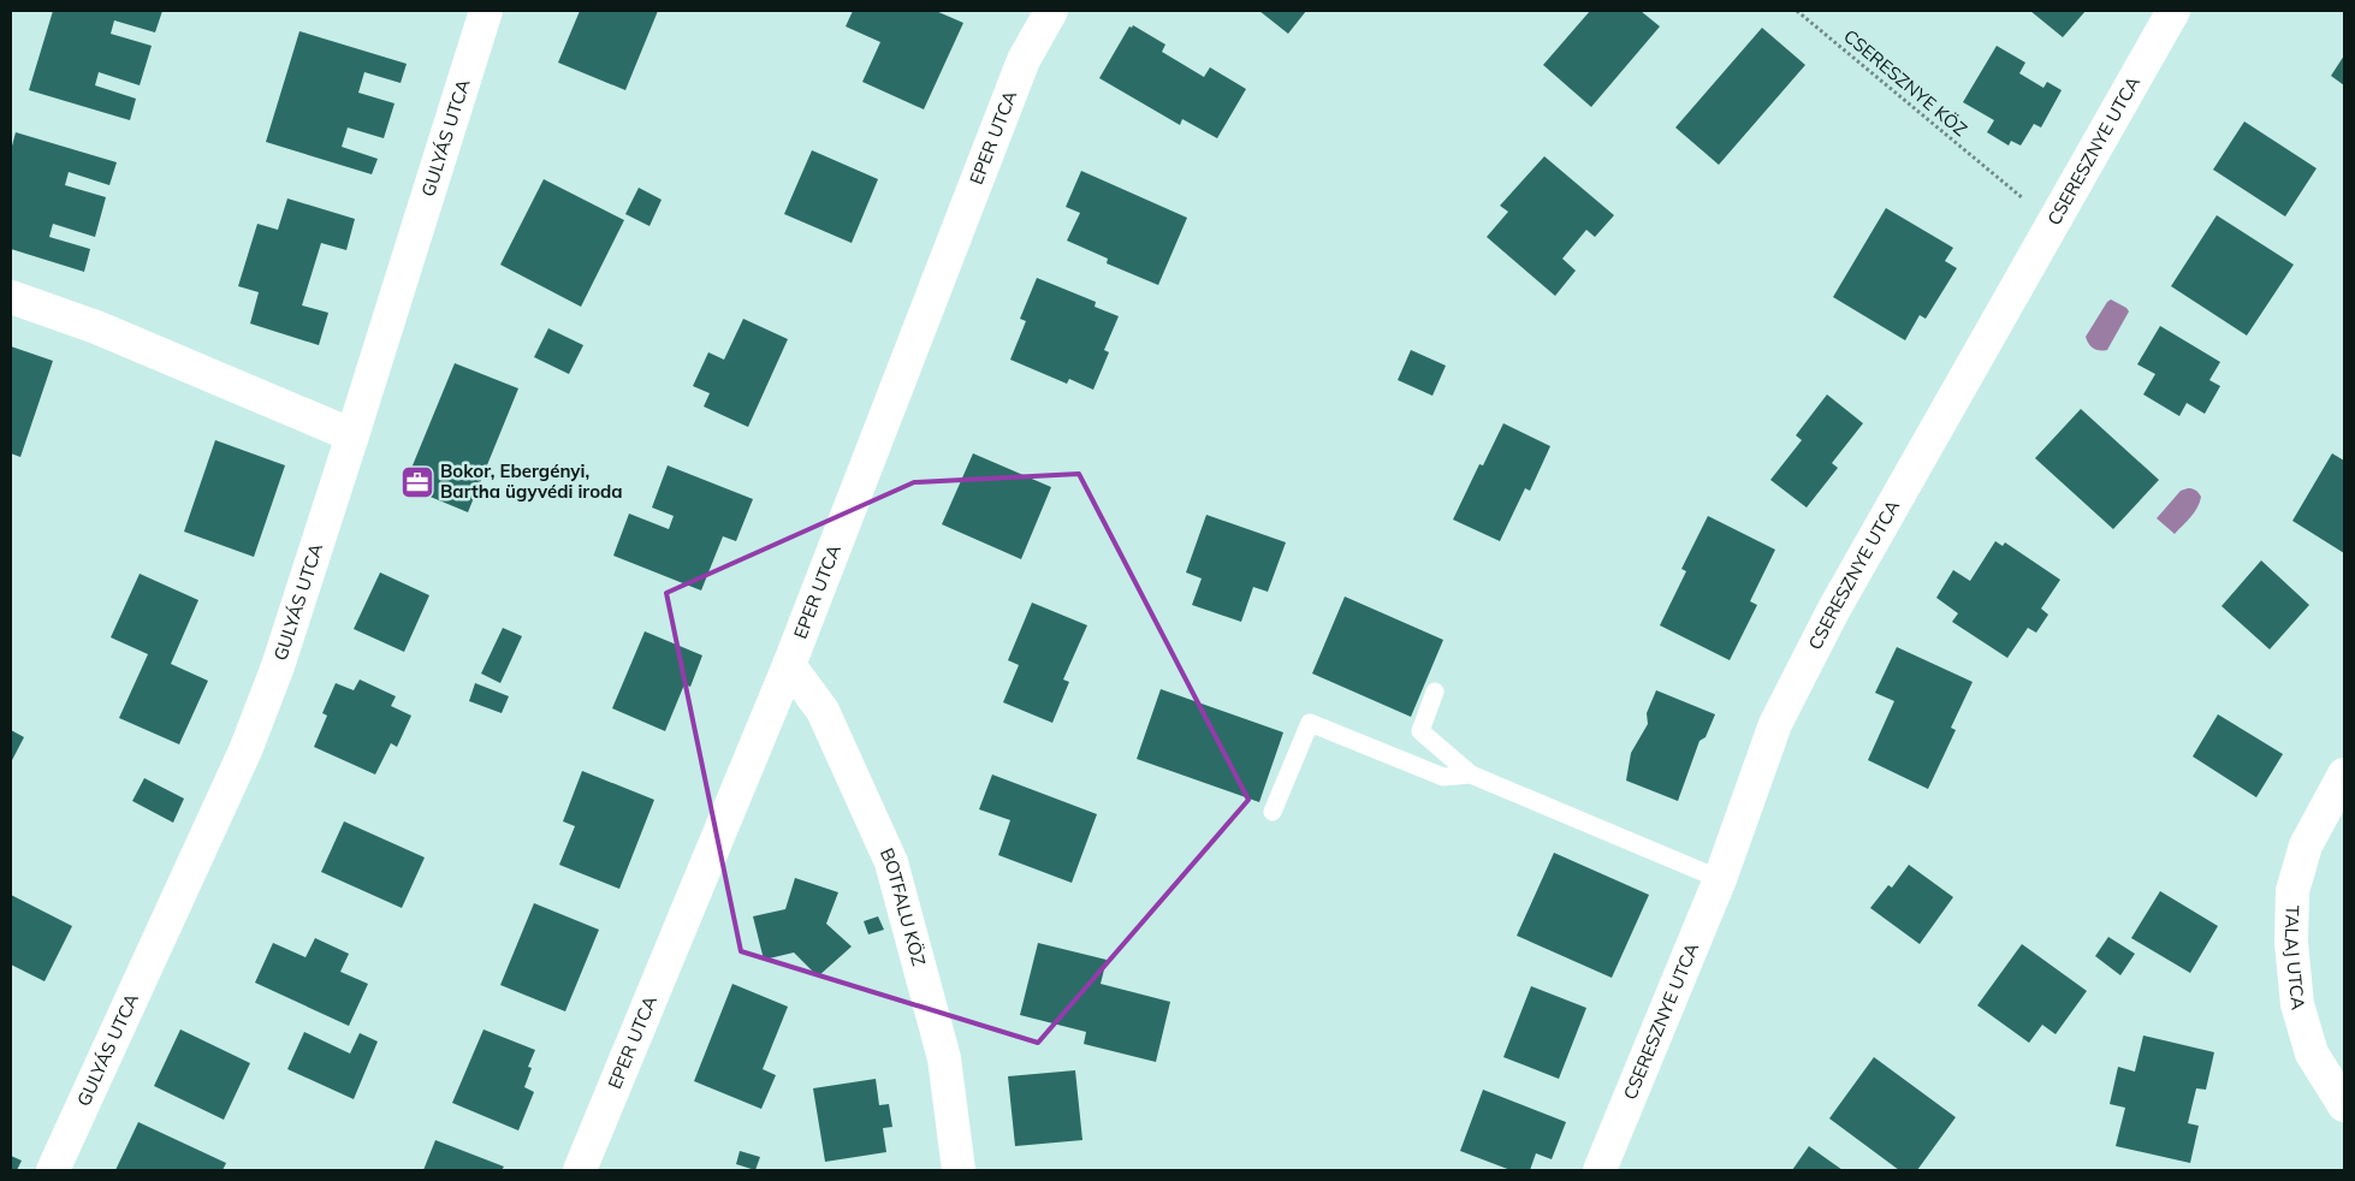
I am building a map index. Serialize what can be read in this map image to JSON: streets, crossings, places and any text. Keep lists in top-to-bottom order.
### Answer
{
  "streets": {
    "street": [
      "GULYÁS UTCA",
      "EPER UTCA",
      "CSERESZNYE UTCA",
      "BOTFALU KÖZ",
      "TALAJ UTCA"
    ],
    "path": ["CSERESZNYE KÖZ"]
  },
  "crossings": [
    ["EPER UTCA", "BOTFALU KÖZ"]
  ],
  "places": {
    "office": ["Bokor, Ebergényi, Bartha ügyvédi iroda"]
  }
}
